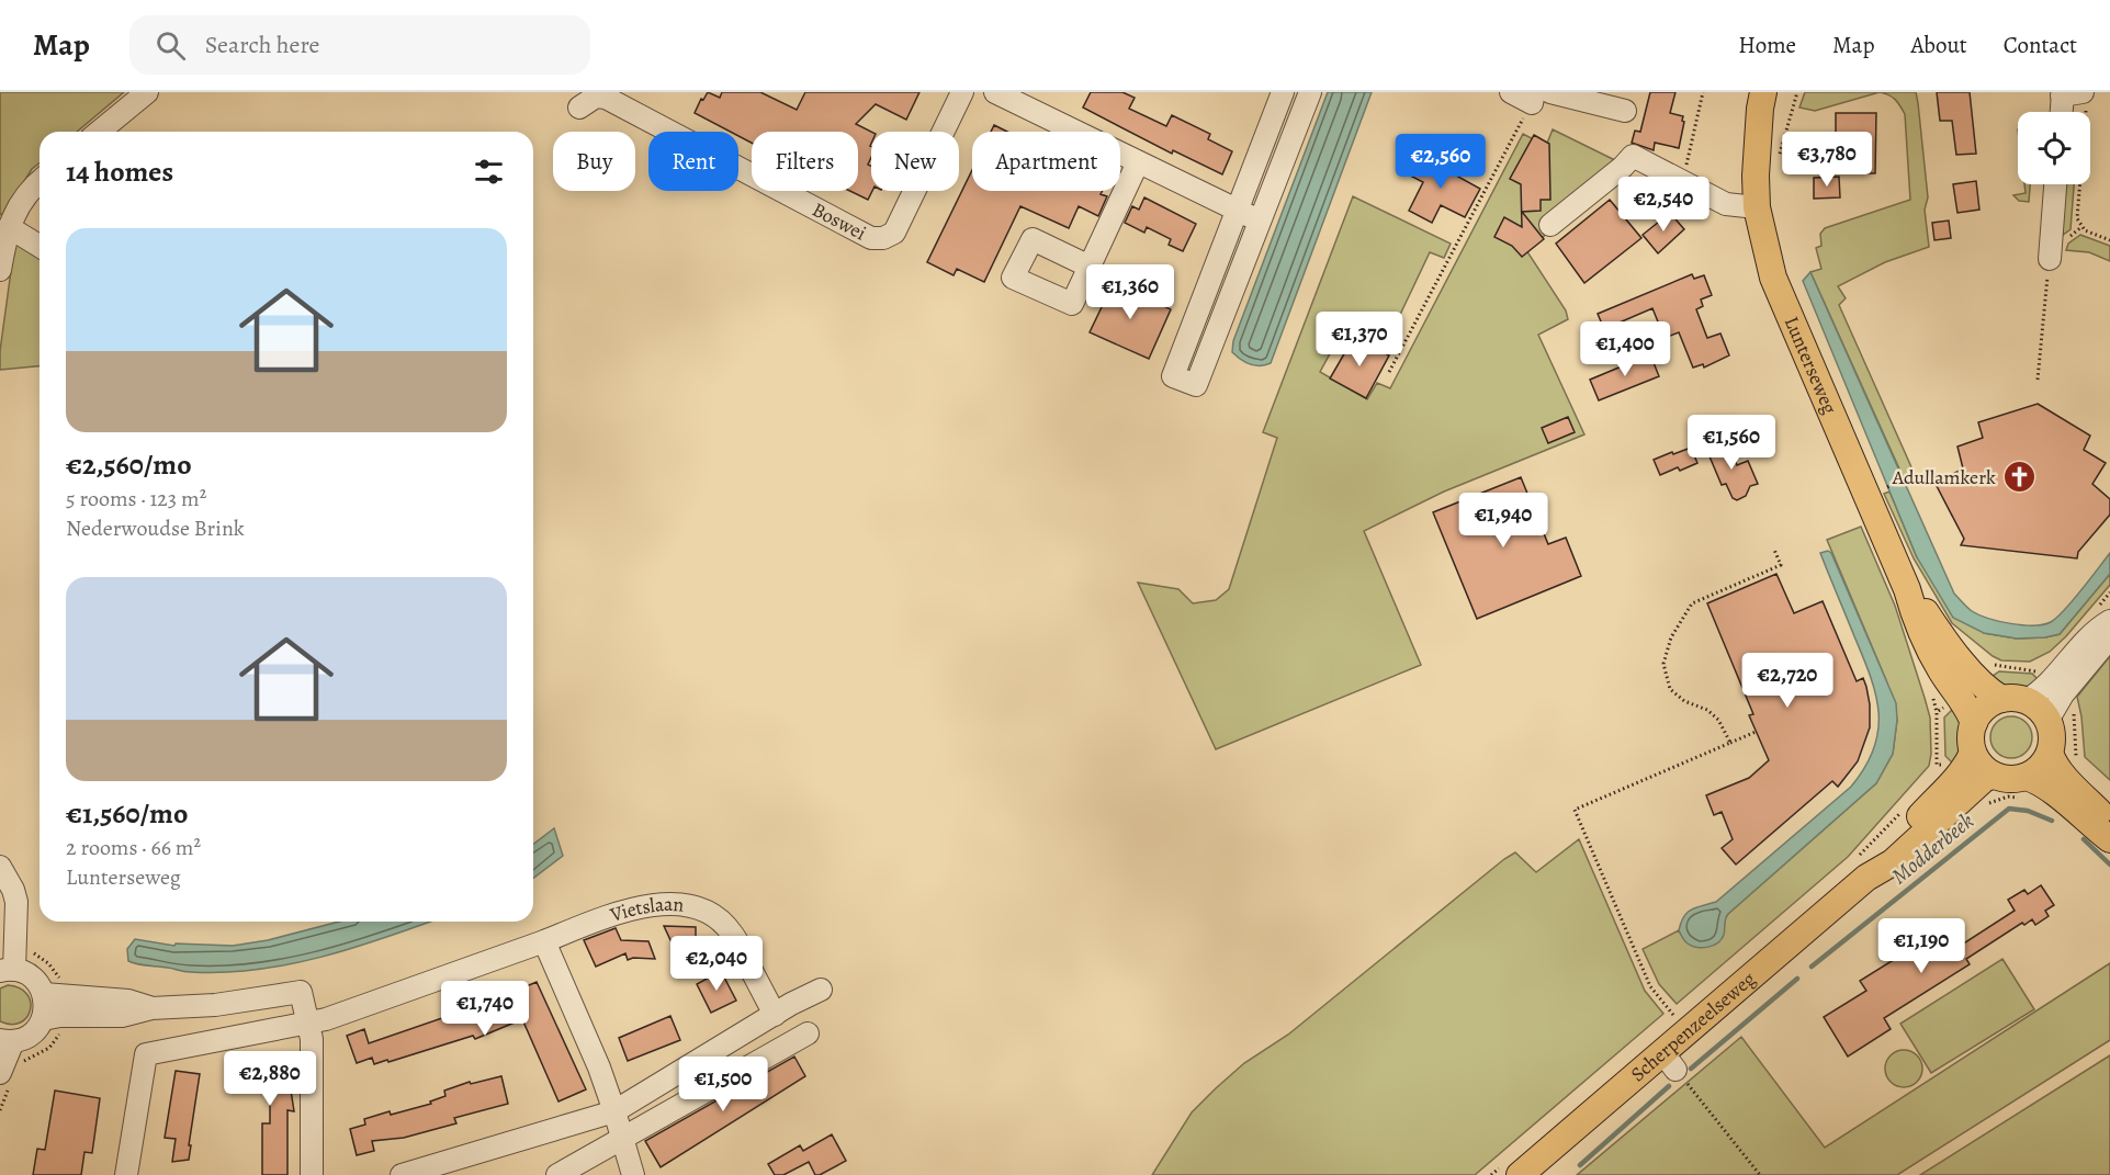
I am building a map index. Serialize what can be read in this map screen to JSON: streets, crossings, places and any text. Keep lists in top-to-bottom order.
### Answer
{
  "streets": {
    "main road": ["Lunterseweg", "Scherpenzeelseweg"],
    "street": ["Boswei", "Vietslaan"]
  },
  "crossings": [
    ["Lunterseweg", "Scherpenzeelseweg"]
  ],
  "water": ["Modderbeek"],
  "places": {
    "church": ["Adullamkerk"]
  },
  "page": {
    "header": "Map",
    "search": "Search here",
    "nav": [
      "Home",
      "Map",
      "About",
      "Contact"
    ],
    "price": [
      "€3,780",
      "€2,560",
      "€2,540",
      "€1,360",
      "€1,370",
      "€1,400",
      "€1,560",
      "€1,940",
      "€2,720",
      "€1,190",
      "€2,040",
      "€1,740",
      "€2,880",
      "€1,500"
    ],
    "chip": [
      "Buy",
      "Rent",
      "Filters",
      "New",
      "Apartment"
    ],
    "heading": "14 homes",
    "list": [
      {
        "name": "€2,560/mo",
        "note": "5 rooms · 123 m² · Nederwoudse Brink"
      },
      {
        "name": "€1,560/mo",
        "note": "2 rooms · 66 m² · Lunterseweg"
      }
    ]
  }
}
